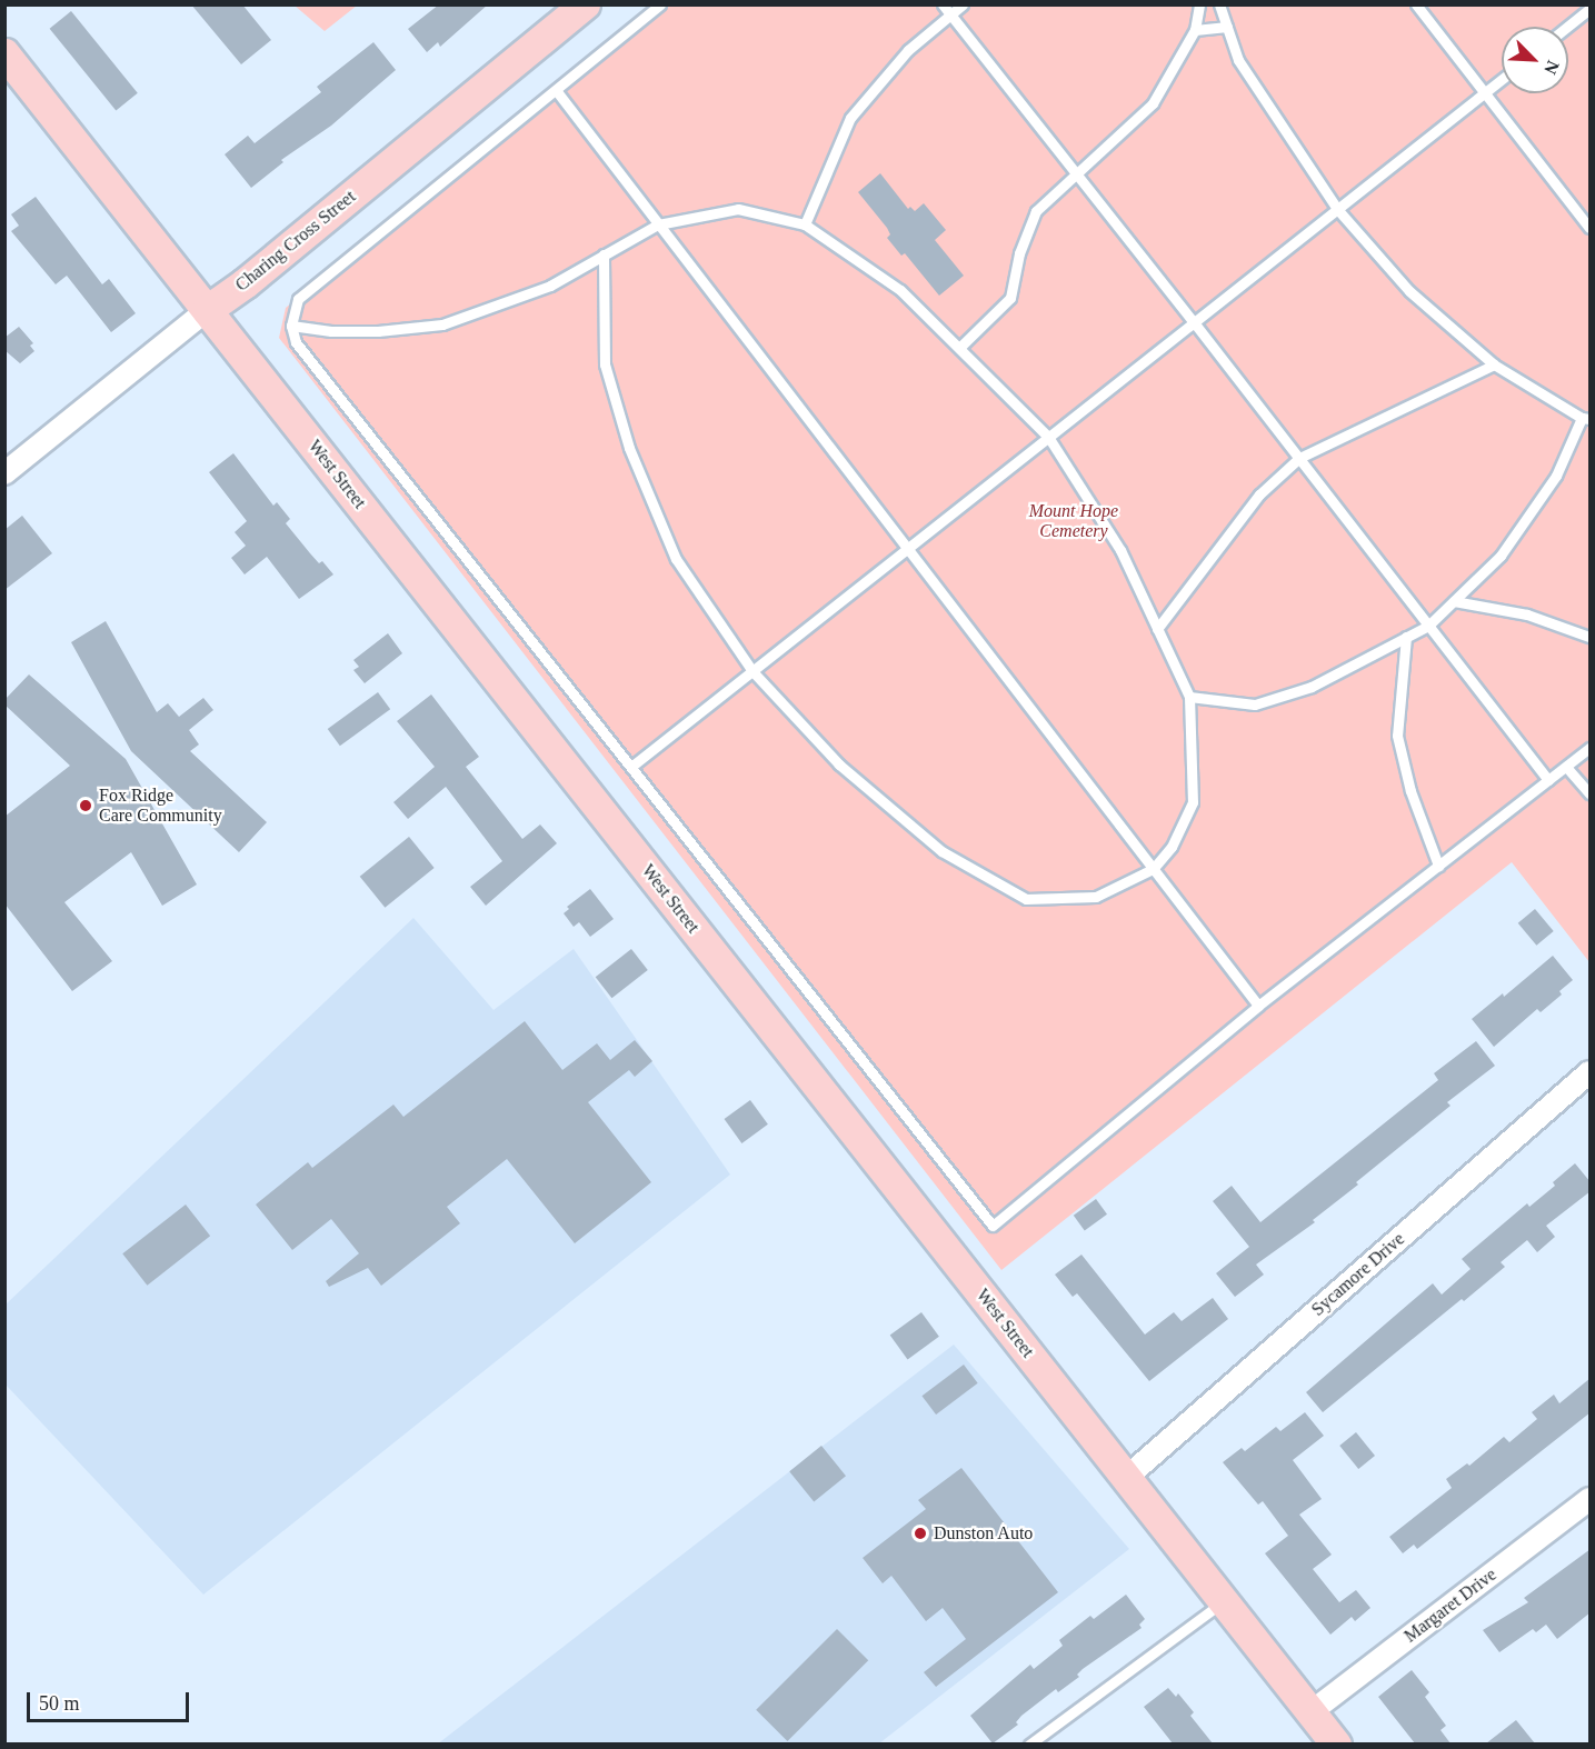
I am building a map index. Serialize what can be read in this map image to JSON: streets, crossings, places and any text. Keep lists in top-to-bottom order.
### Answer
{
  "streets": {
    "main road": ["Charing Cross Street", "West Street"],
    "street": ["Sycamore Drive", "Margaret Drive"]
  },
  "crossings": [
    ["Charing Cross Street", "West Street"],
    ["West Street", "Sycamore Drive"],
    ["West Street", "Margaret Drive"]
  ],
  "parks": ["Mount Hope Cemetery"],
  "places": ["Fox Ridge Care Community", "Dunston Auto"],
  "scale_bar": "50 m",
  "north": "bottom right"
}
